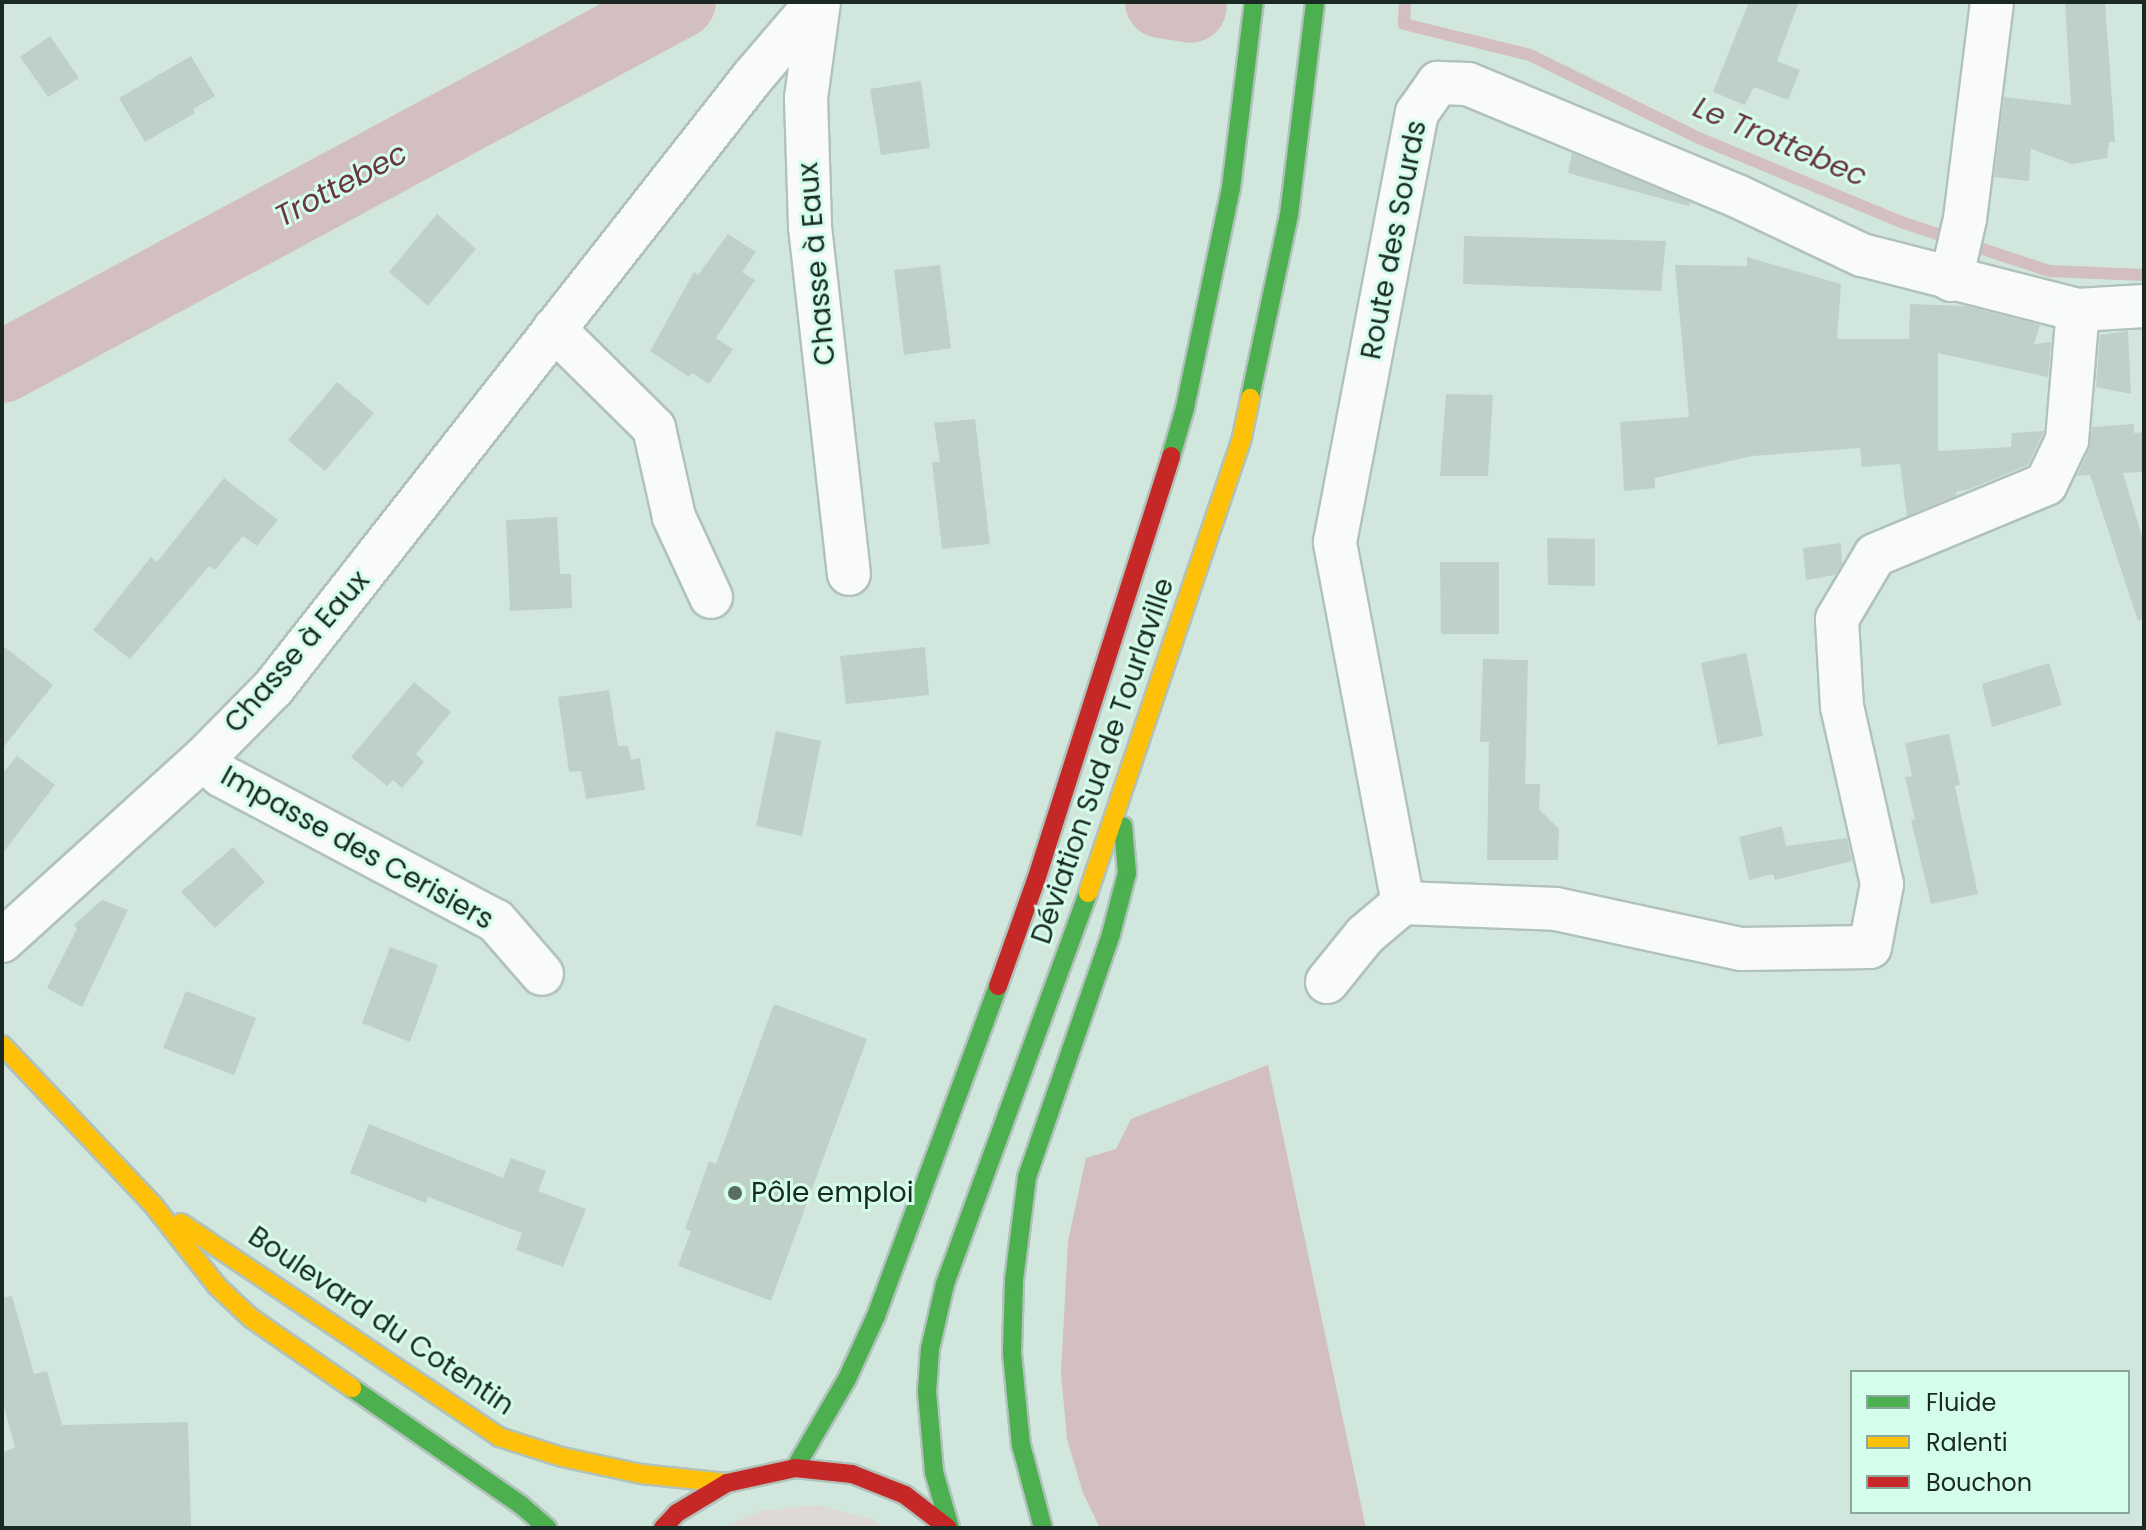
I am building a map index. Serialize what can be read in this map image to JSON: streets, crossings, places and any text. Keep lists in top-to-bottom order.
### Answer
{
  "streets": {
    "main road": ["Déviation Sud de Tourlaville", "Boulevard du Cotentin"],
    "street": ["Route des Sourds", "Chasse à Eaux", "Impasse des Cerisiers"]
  },
  "crossings": [
    ["Chasse à Eaux", "Impasse des Cerisiers"]
  ],
  "water": ["Le Trottebec", "Trottebec"],
  "places": ["Pôle emploi"],
  "legend": ["Fluide", "Ralenti", "Bouchon"]
}
